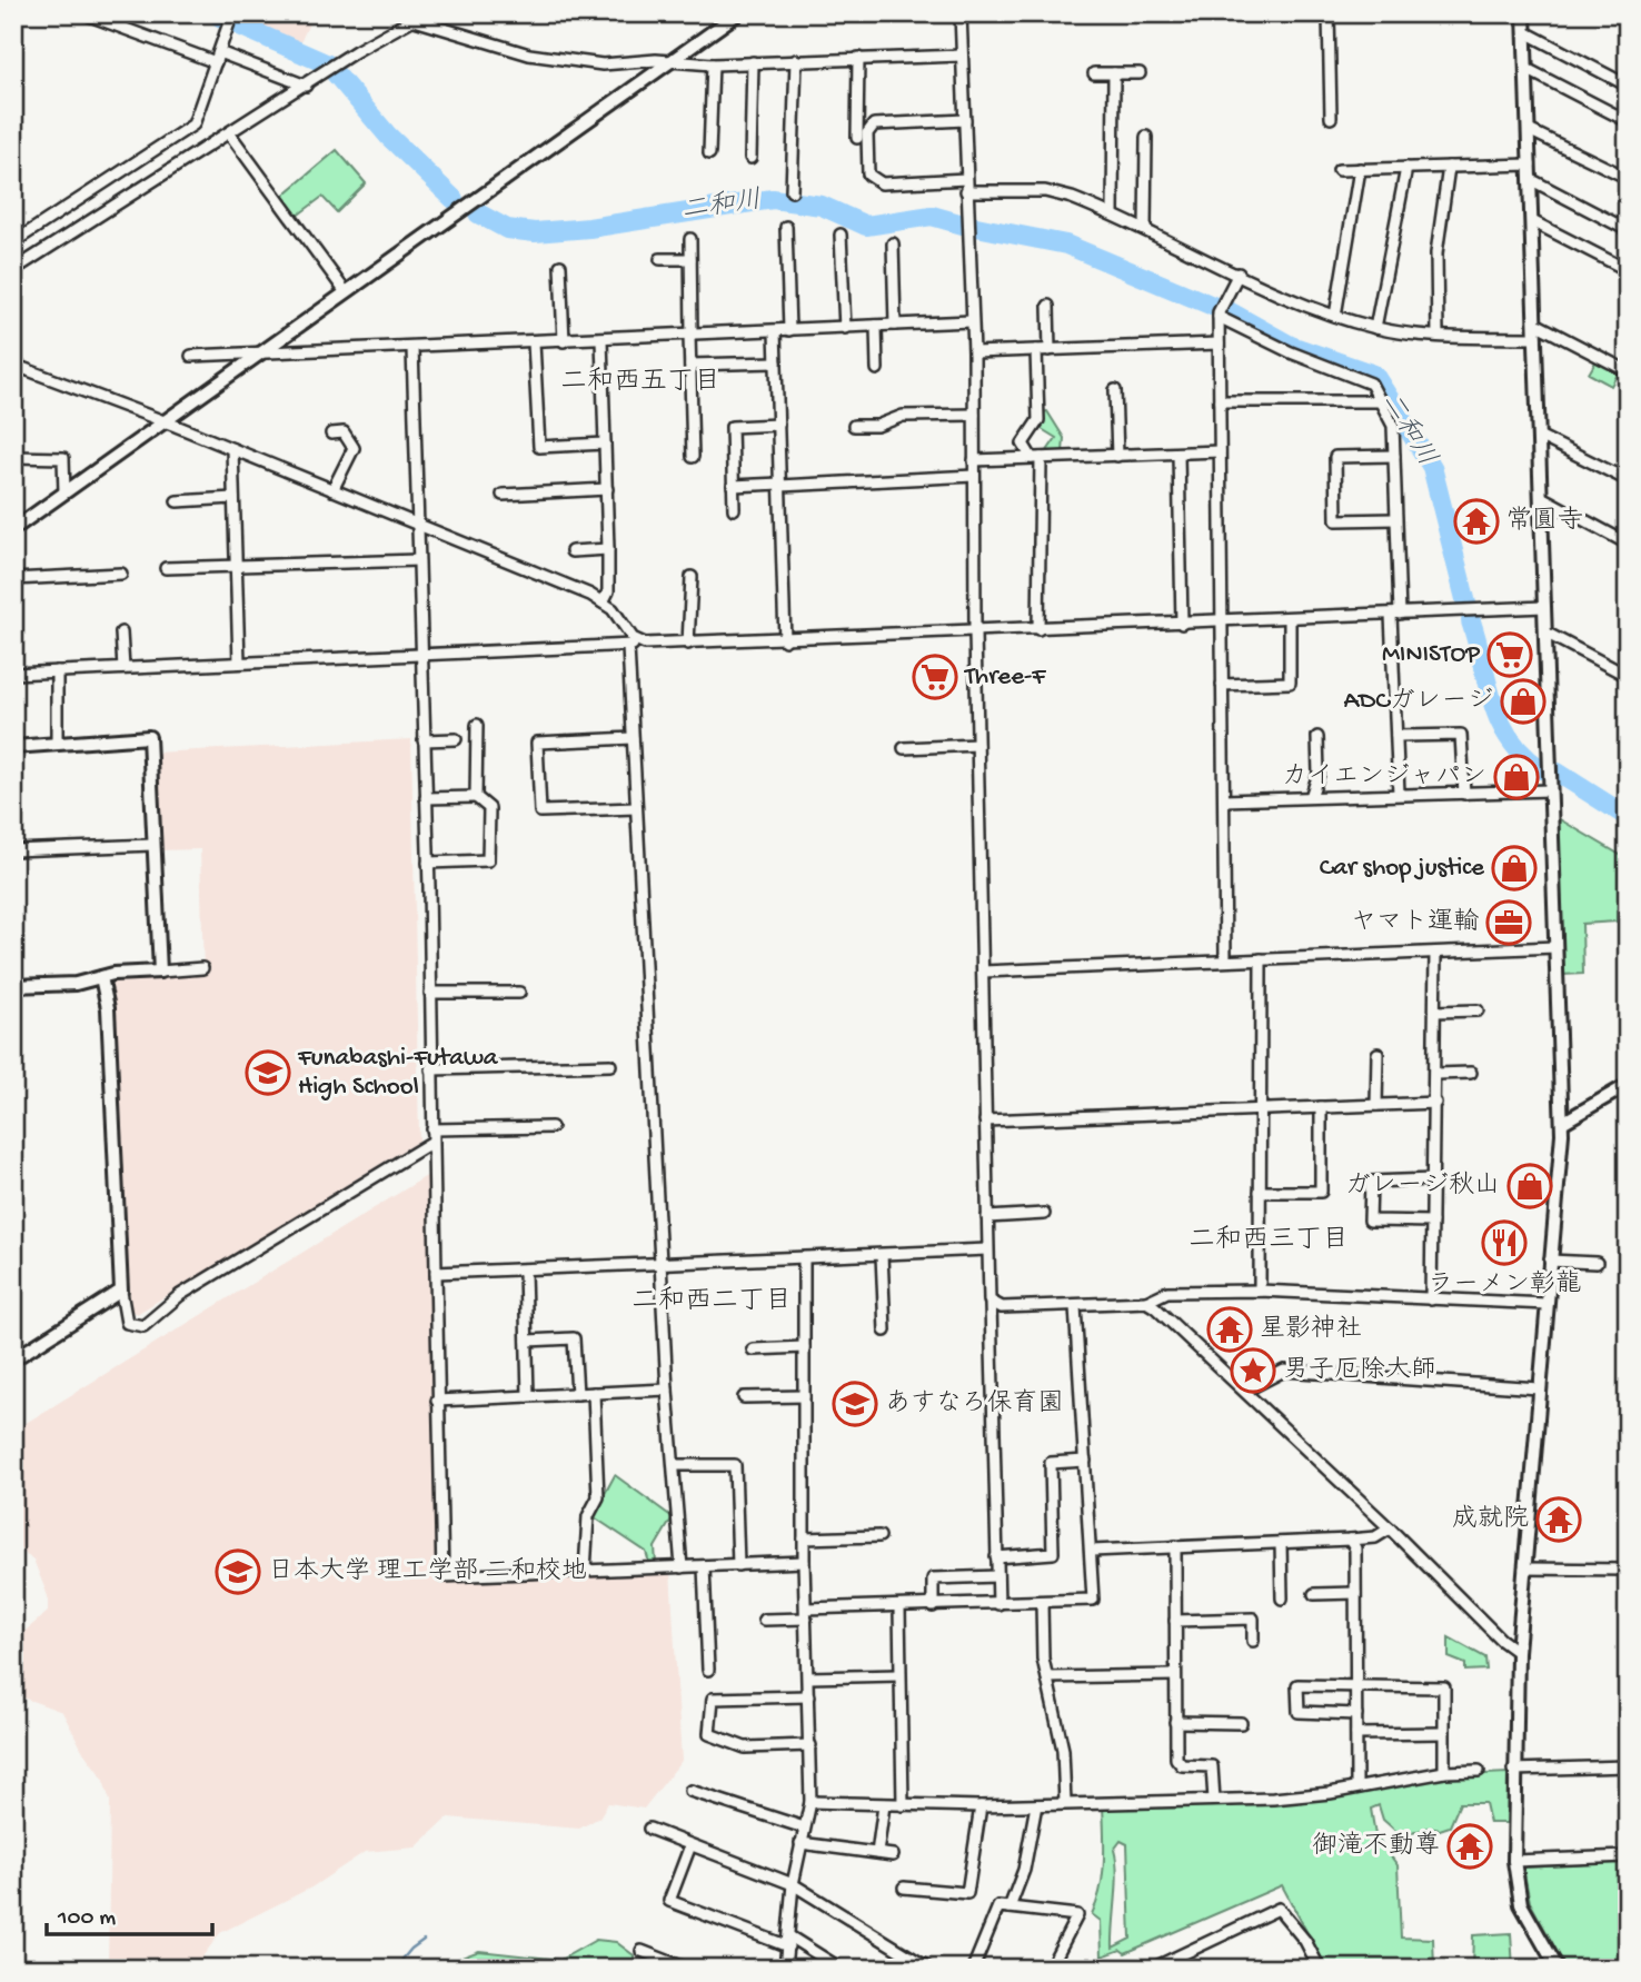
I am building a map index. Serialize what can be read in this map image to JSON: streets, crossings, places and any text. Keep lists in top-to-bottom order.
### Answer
{
  "districts": ["二和西五丁目", "二和西三丁目", "二和西二丁目"],
  "water": ["二和川"],
  "places": {
    "temple": [
      "常圓寺",
      "星影神社",
      "成就院",
      "御滝不動尊"
    ],
    "supermarket": ["MINISTOP", "Three-F"],
    "shop": [
      "ADCガレージ",
      "カイエンジャパン",
      "Car shop justice",
      "ガレージ秋山"
    ],
    "office": ["ヤマト運輸"],
    "school or university": ["Funabashi-Futawa High School", "あすなろ保育園", "日本大学 理工学部 二和校地"],
    "restaurant": ["ラーメン彰龍"],
    "place": ["男子厄除大師"]
  },
  "scale_bar": "100 m"
}
